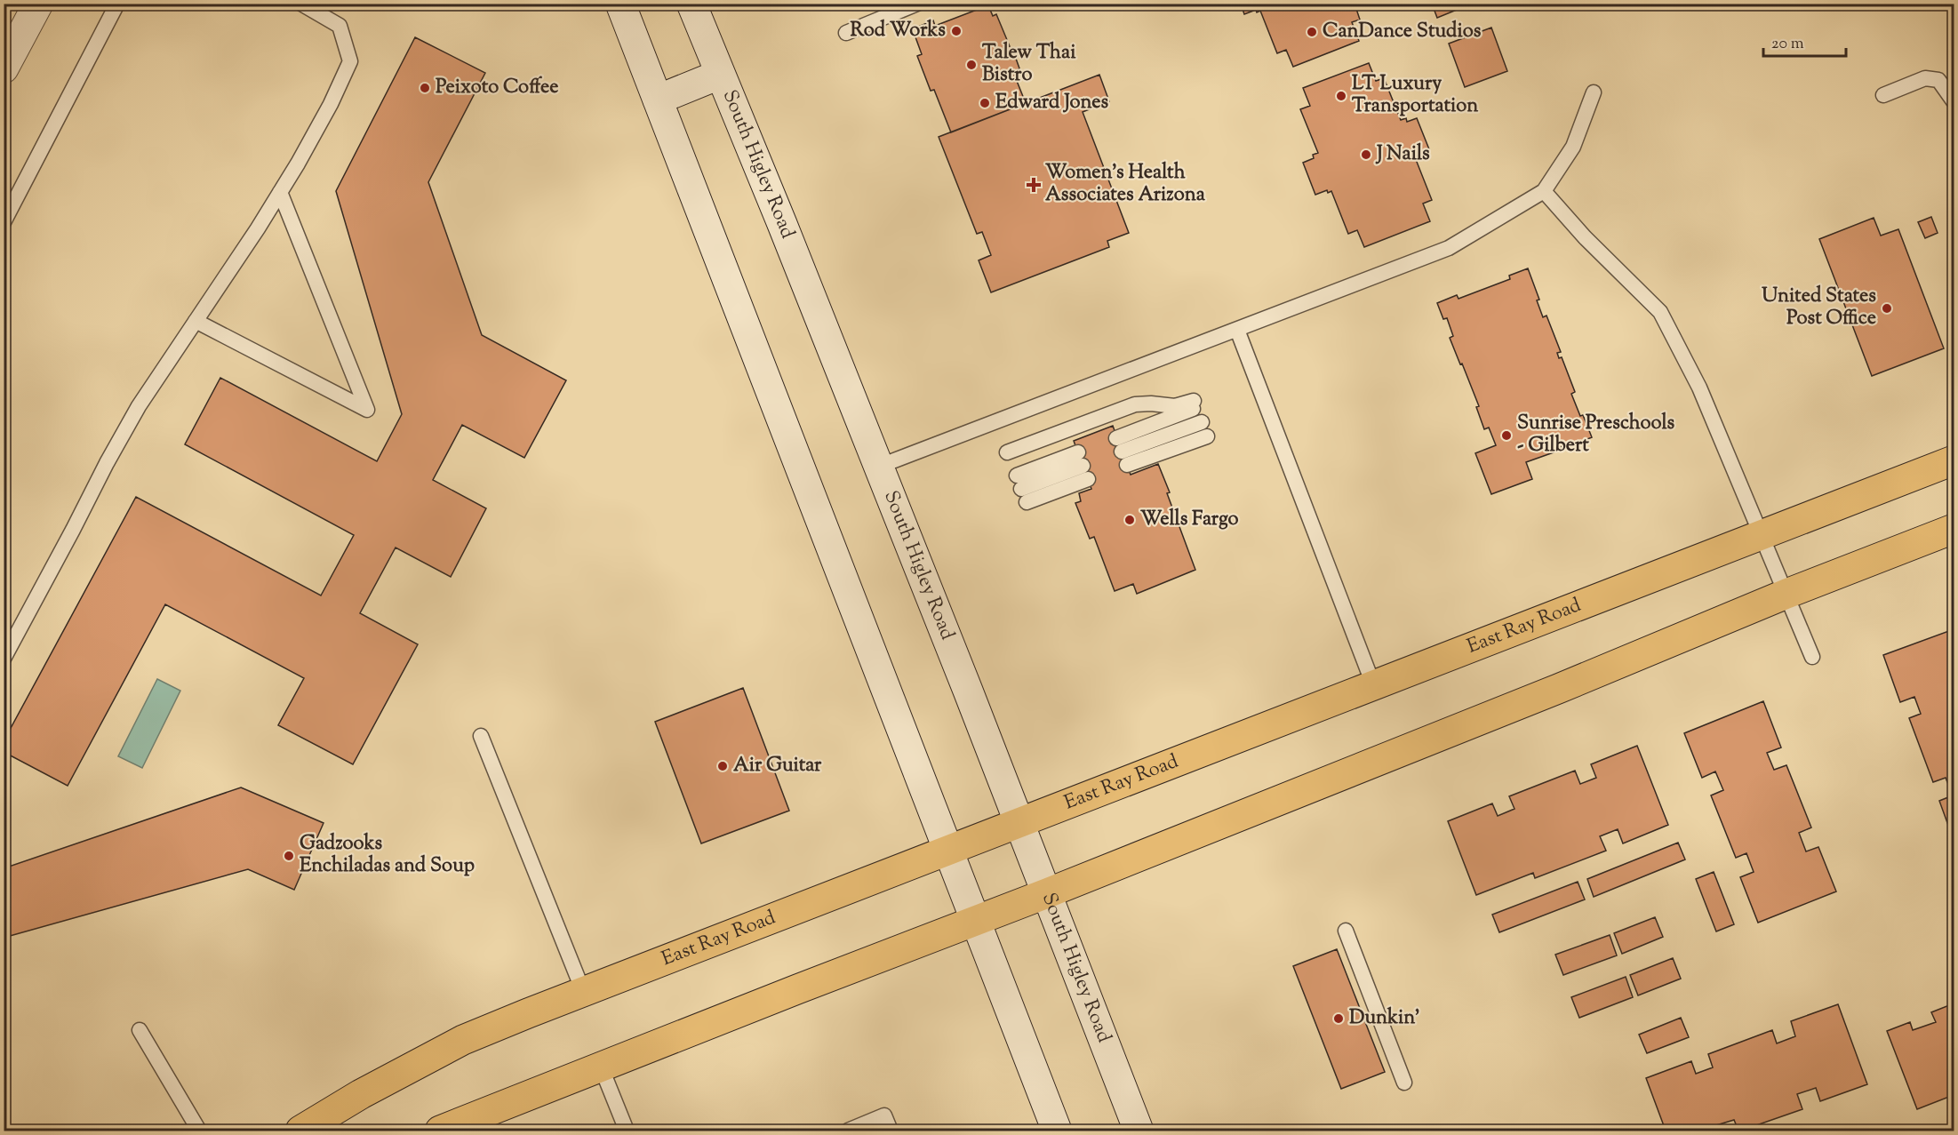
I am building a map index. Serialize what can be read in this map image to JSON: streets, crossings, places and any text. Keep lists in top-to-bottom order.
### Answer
{
  "streets": {
    "main road": ["South Higley Road", "East Ray Road"]
  },
  "crossings": [
    ["South Higley Road", "East Ray Road"]
  ],
  "places": {
    "other": [
      "Rod Works",
      "CanDance Studios",
      "Talew Thai Bistro",
      "Peixoto Coffee",
      "LT Luxury Transportation",
      "Edward Jones",
      "J Nails",
      "United States Post Office",
      "Sunrise Preschools - Gilbert",
      "Wells Fargo",
      "Air Guitar",
      "Gadzooks Enchiladas and Soup",
      "Dunkin'"
    ],
    "health": ["Women's Health Associates Arizona"]
  },
  "scale_bar": "20 m"
}
